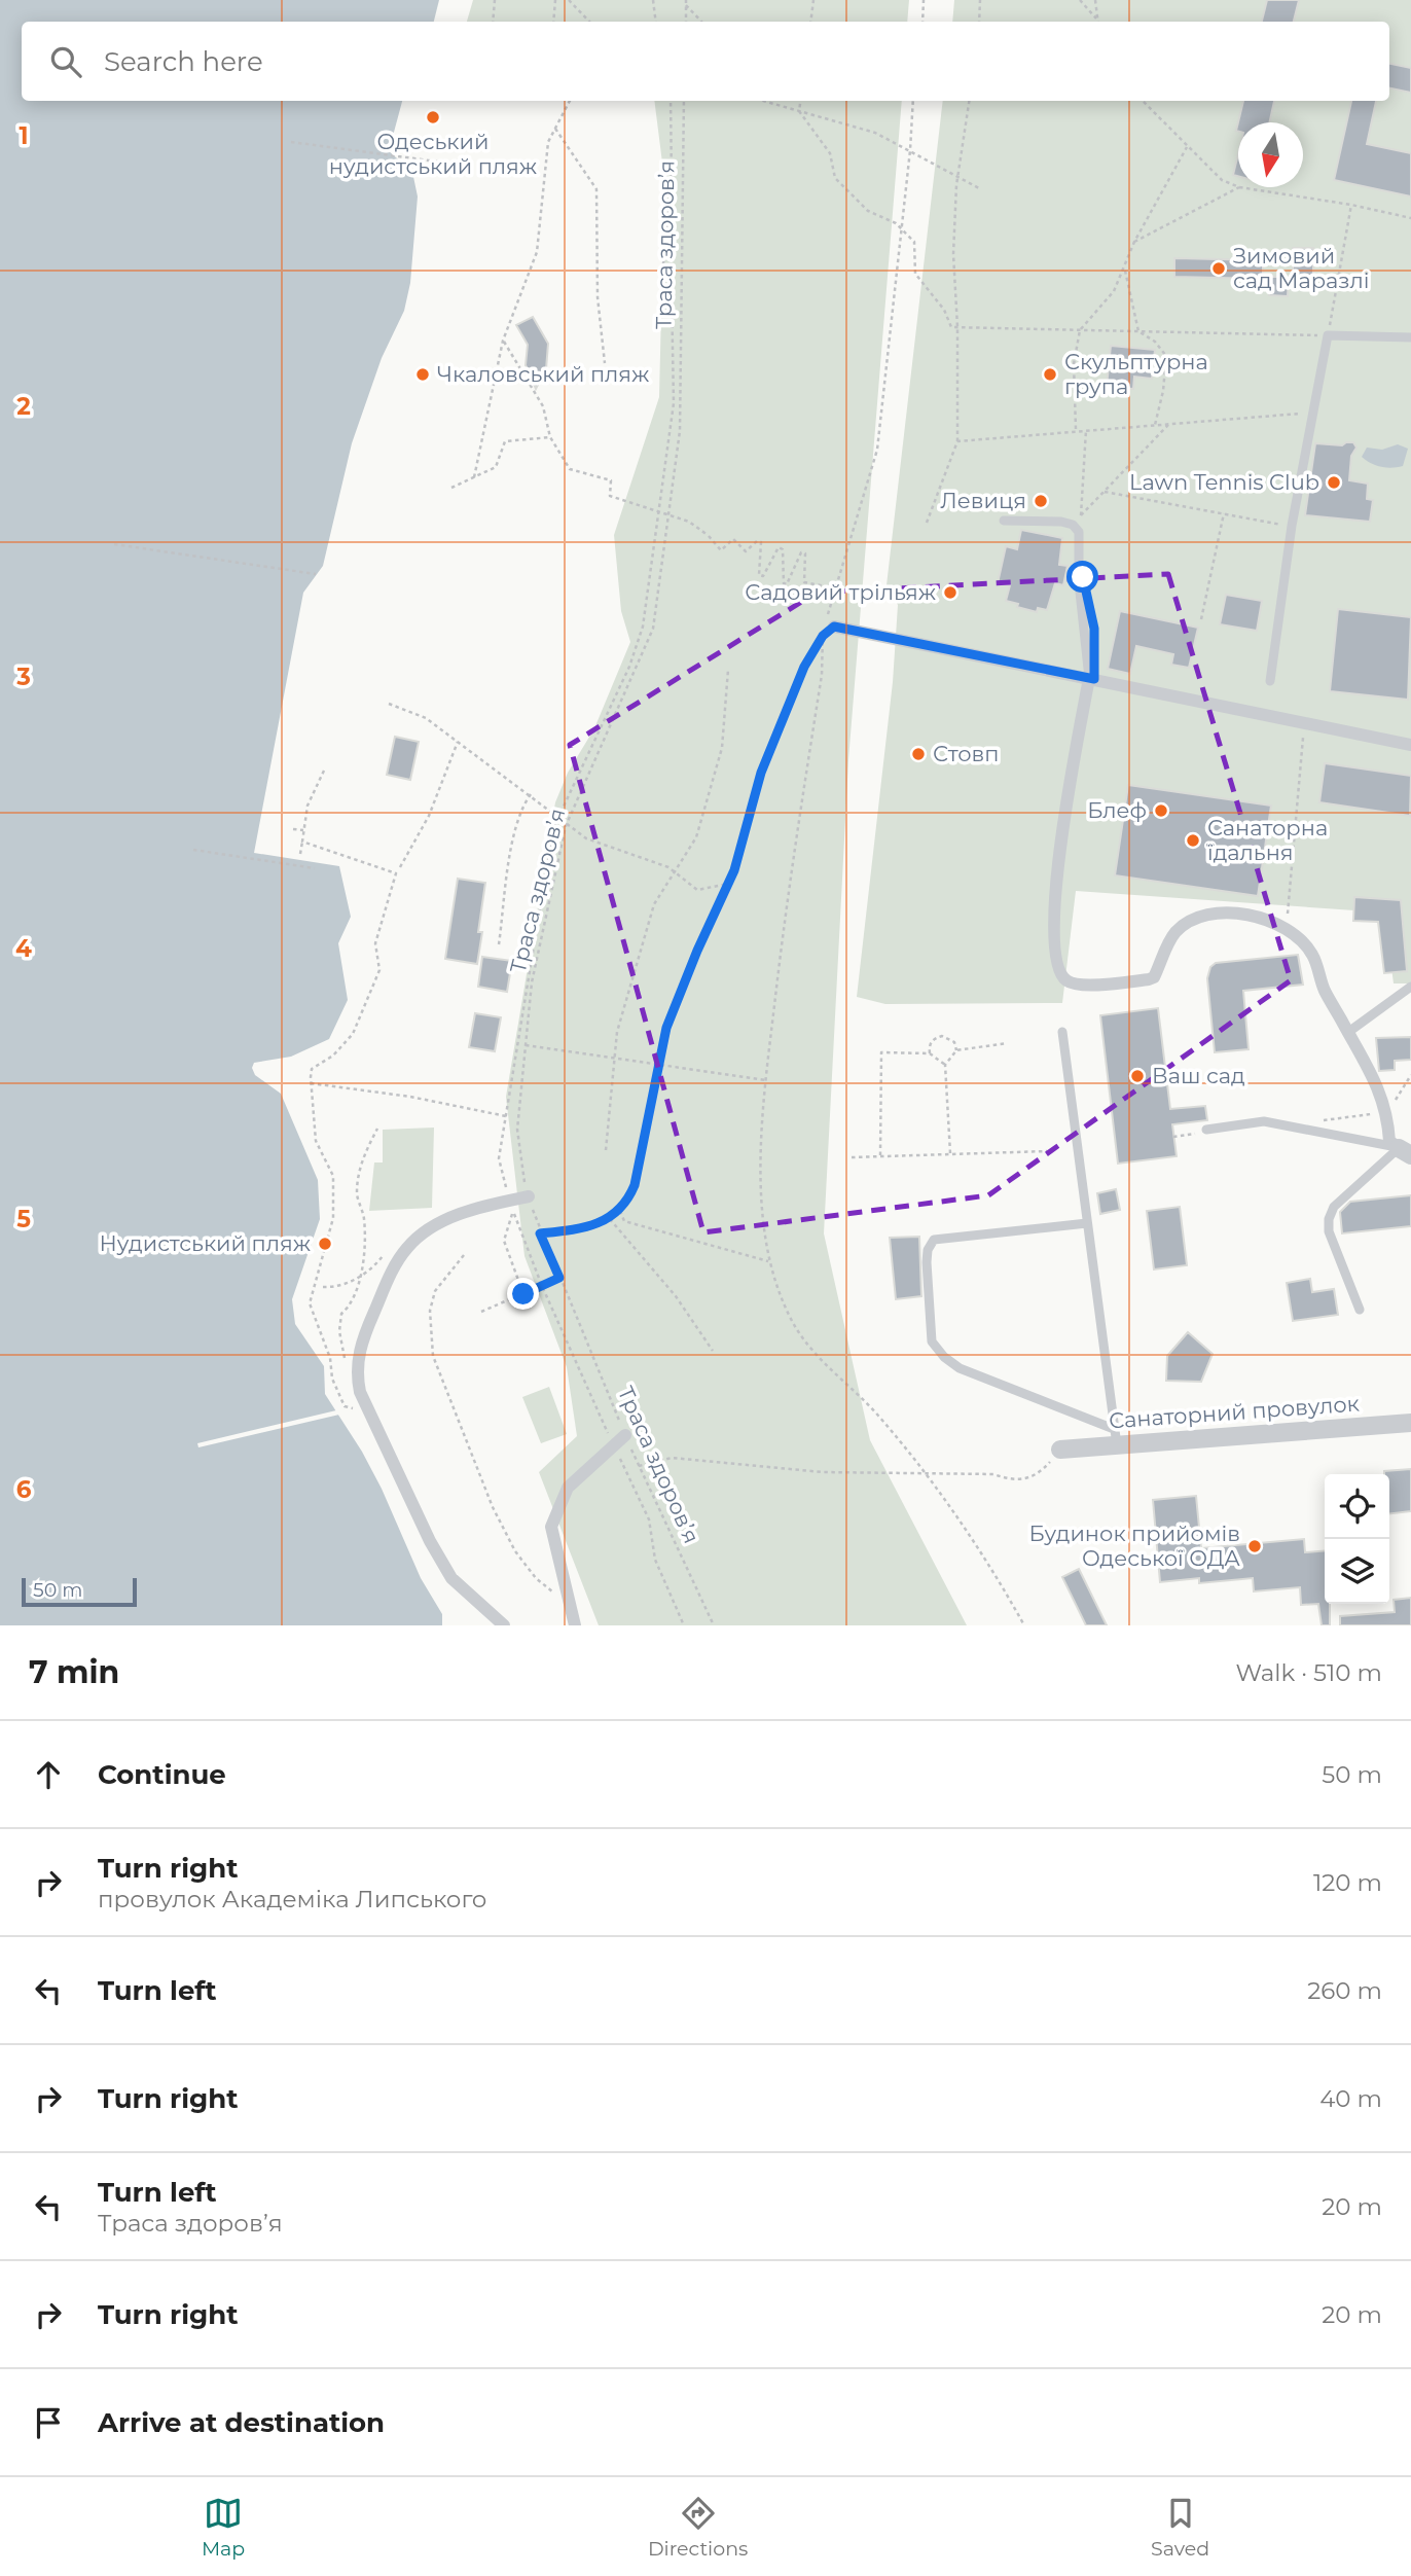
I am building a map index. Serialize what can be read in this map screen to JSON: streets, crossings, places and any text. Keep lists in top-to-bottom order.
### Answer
{
  "streets": {
    "street": ["Санаторний провулок"],
    "path": ["Траса здоров’я"]
  },
  "places": [
    "Одеський нудистський пляж",
    "Зимовий сад Маразлі",
    "Чкаловський пляж",
    "Скульптурна група",
    "Lawn Tennis Club",
    "Левиця",
    "Садовий трільяж",
    "Стовп",
    "Блеф",
    "Санаторна їдальня",
    "Ваш сад",
    "Нудистський пляж",
    "Будинок прийомів Одеської ОДА"
  ],
  "scale_bar": "50 m",
  "north": "bottom",
  "page": {
    "search": "Search here",
    "scale": "50 m",
    "heading": ["7 min", "Walk · 510 m"],
    "list": [
      ["Continue", "50 m"],
      ["Turn right", "провулок Академіка Липського", "120 m"],
      ["Turn left", "260 m"],
      ["Turn right", "40 m"],
      ["Turn left", "Траса здоров’я", "20 m"],
      ["Turn right", "20 m"],
      "Arrive at destination"
    ],
    "nav": ["Map", "Directions", "Saved"]
  },
  "grid": {
    "rows": [
      "1",
      "2",
      "3",
      "4",
      "5",
      "6"
    ]
  }
}
